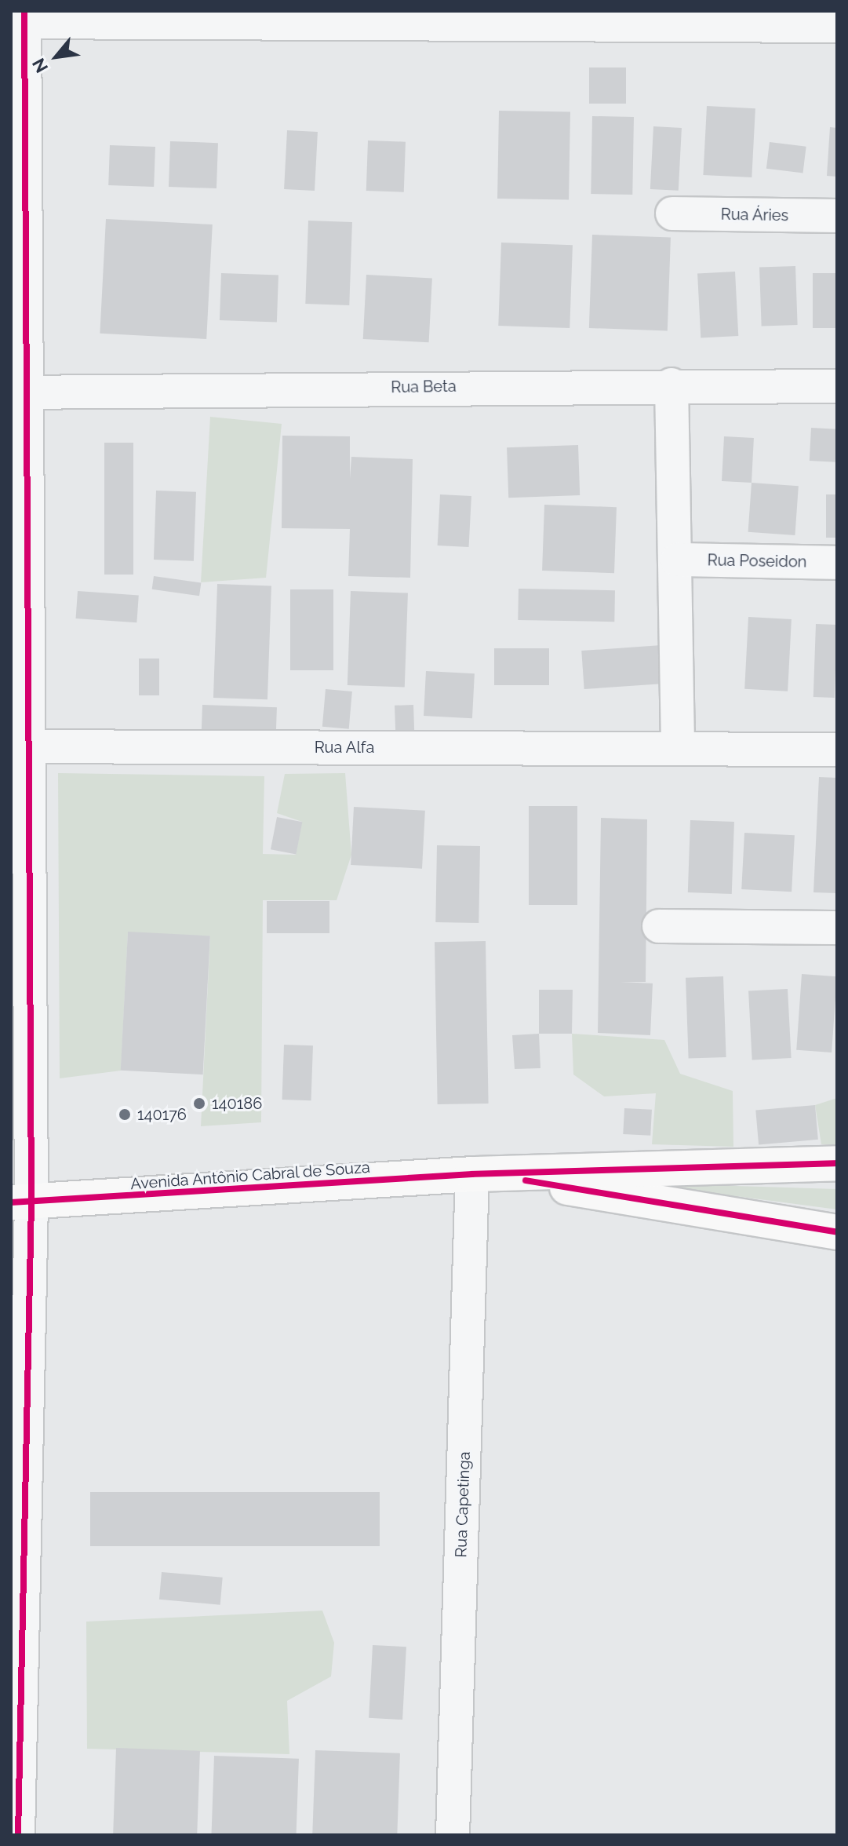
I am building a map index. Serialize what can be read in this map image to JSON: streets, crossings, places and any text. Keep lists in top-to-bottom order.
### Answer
{
  "streets": {
    "main road": ["Avenida Antônio Cabral de Souza"],
    "street": [
      "Rua Áries",
      "Rua Beta",
      "Rua Poseidon",
      "Rua Alfa",
      "Rua Capetinga"
    ]
  },
  "crossings": [
    ["Avenida Antônio Cabral de Souza", "Rua Capetinga"]
  ],
  "places": ["140186", "140176"],
  "north": "bottom left"
}
